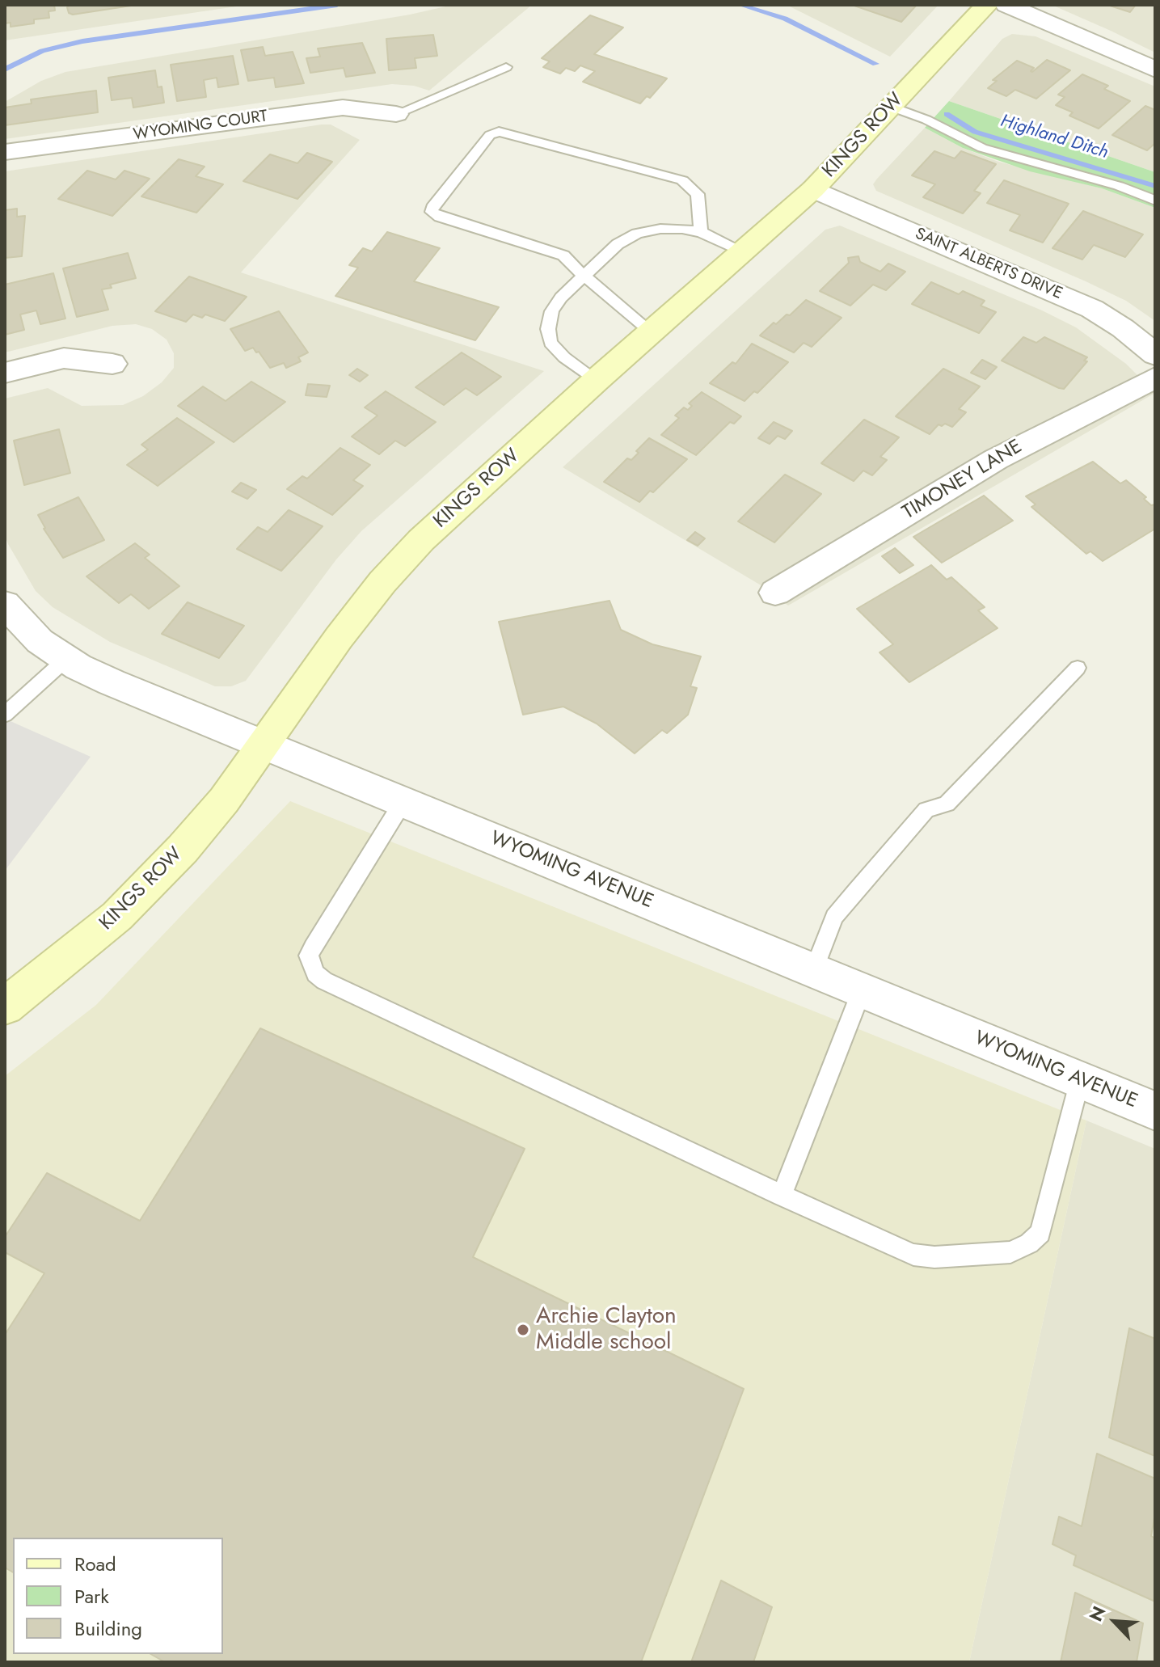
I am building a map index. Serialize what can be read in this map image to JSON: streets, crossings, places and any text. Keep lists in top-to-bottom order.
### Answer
{
  "streets": {
    "main road": ["KINGS ROW"],
    "street": [
      "WYOMING COURT",
      "SAINT ALBERTS DRIVE",
      "TIMONEY LANE",
      "WYOMING AVENUE"
    ]
  },
  "crossings": [
    ["KINGS ROW", "SAINT ALBERTS DRIVE"],
    ["KINGS ROW", "WYOMING AVENUE"]
  ],
  "water": ["Highland Ditch"],
  "places": ["Archie Clayton Middle school"],
  "legend": ["Road", "Park", "Building"],
  "north": "top left"
}
